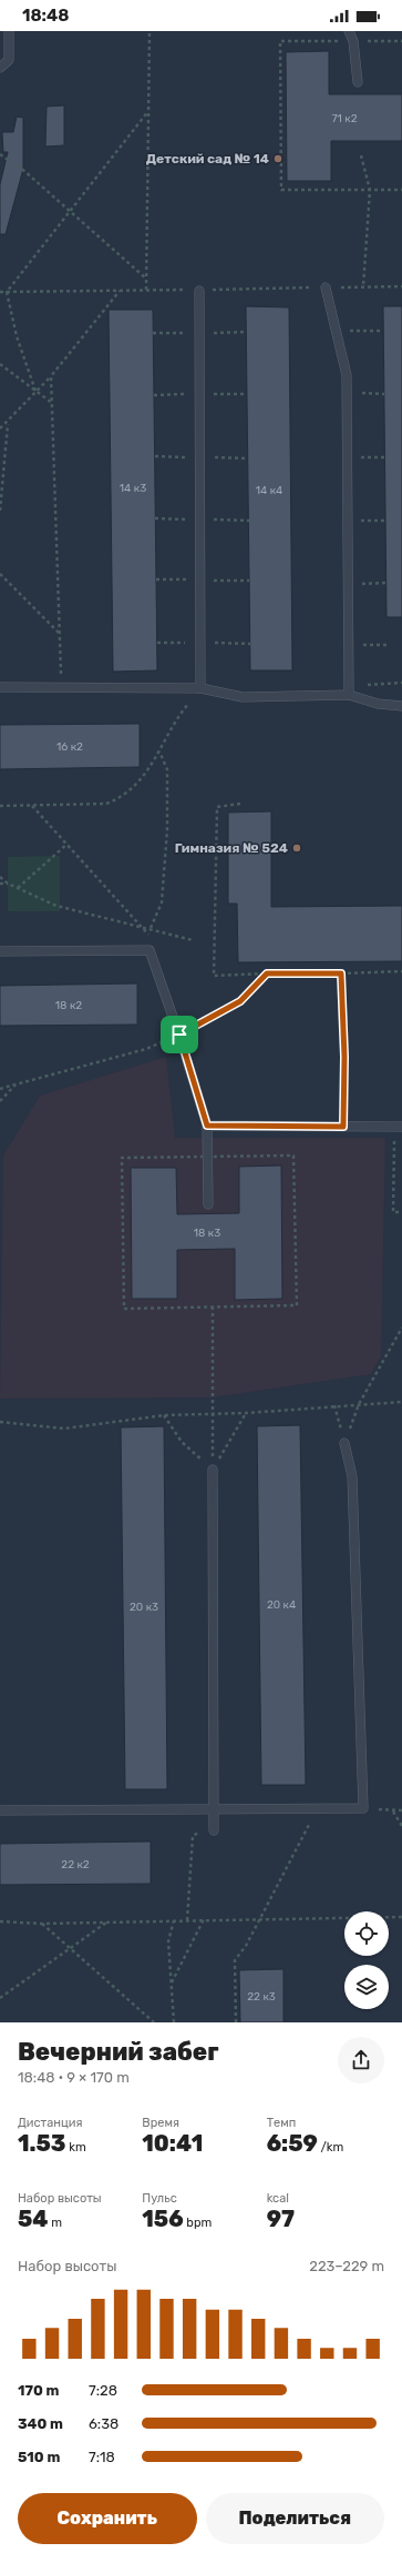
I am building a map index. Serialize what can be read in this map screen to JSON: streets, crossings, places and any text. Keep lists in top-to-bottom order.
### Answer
{
  "places": ["Детский сад № 14", "Гимназия № 524"],
  "house_numbers": [
    "71 к2",
    "14 к3",
    "14 к4",
    "16 к2",
    "18 к2",
    "18 к3",
    "20 к4",
    "20 к3",
    "22 к2",
    "22 к3"
  ],
  "page": {
    "status": "18:48",
    "heading": ["Вечерний забег", "18:48 · 9 × 170 m"],
    "stats": [
      ["Дистанция", "1.53 km"],
      ["Время", "10:41"],
      ["Темп", "6:59 /km"],
      ["Набор высоты", "54 m"],
      ["Пульс", "156 bpm"],
      ["kcal", "97"]
    ],
    "chart": ["Набор высоты", "223–229 m"],
    "list": [
      {
        "name": "170 m",
        "note": "7:28"
      },
      {
        "name": "340 m",
        "note": "6:38"
      },
      {
        "name": "510 m",
        "note": "7:18"
      }
    ],
    "buttons": ["Сохранить", "Поделиться"]
  }
}
